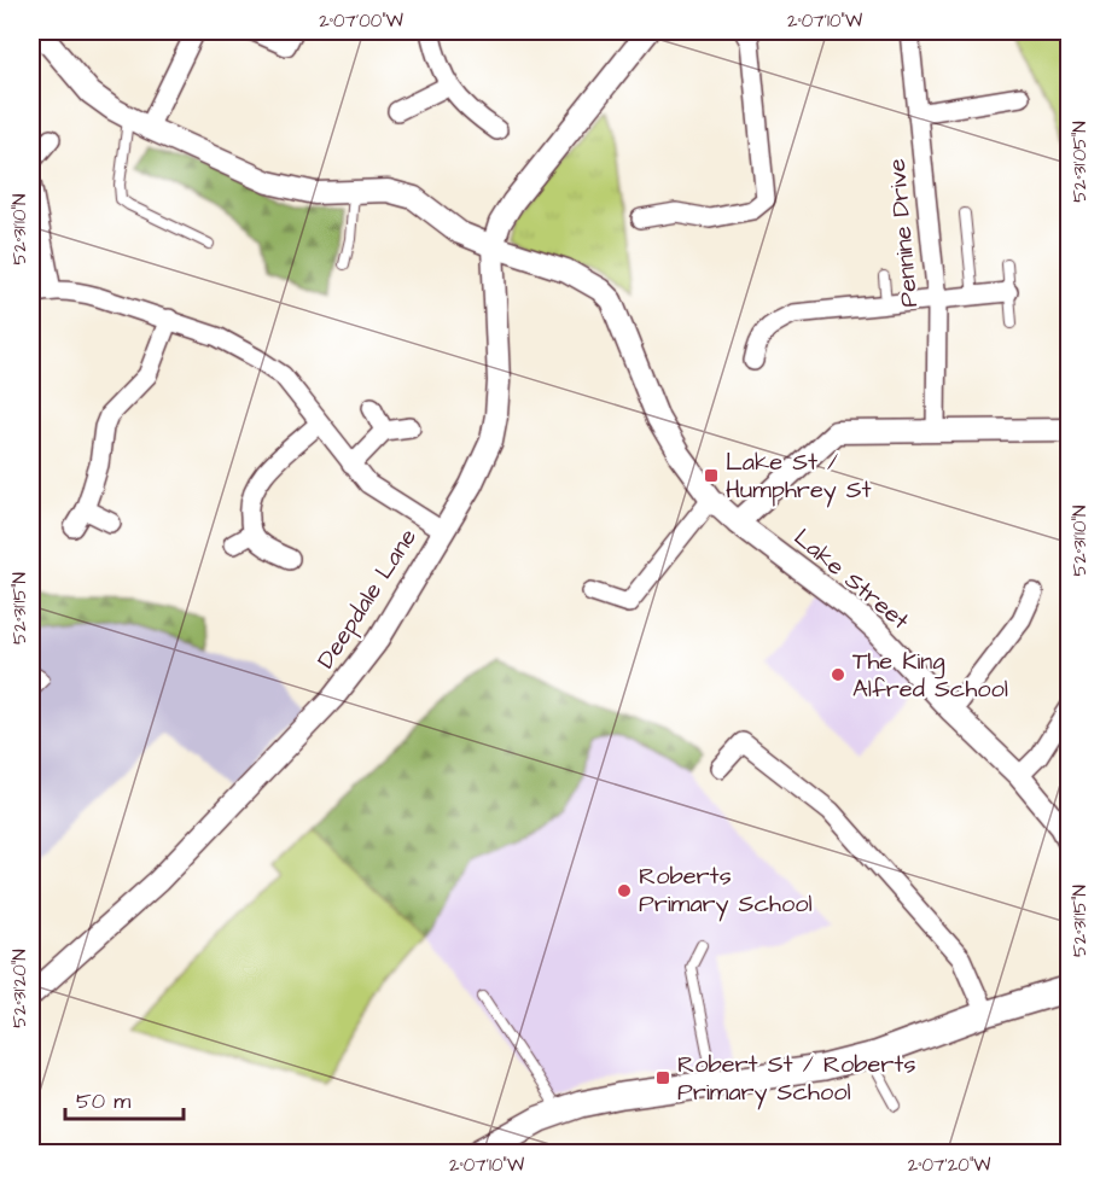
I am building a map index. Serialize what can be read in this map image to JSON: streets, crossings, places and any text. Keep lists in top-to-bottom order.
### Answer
{
  "streets": {
    "street": ["Pennine Drive", "Lake Street", "Deepdale Lane"]
  },
  "crossings": [
    ["Lake Street", "Deepdale Lane"]
  ],
  "places": {
    "transit": ["Lake St / Humphrey St", "Robert St / Roberts Primary School"],
    "other": ["The King Alfred School", "Roberts Primary School"]
  },
  "scale_bar": "50 m",
  "coordinates": [
    "2°07'00\"W",
    "2°07'10\"W",
    "52°31'05\"N",
    "52°31'10\"N",
    "52°31'15\"N",
    "52°31'20\"N",
    "2°07'20\"W"
  ]
}
